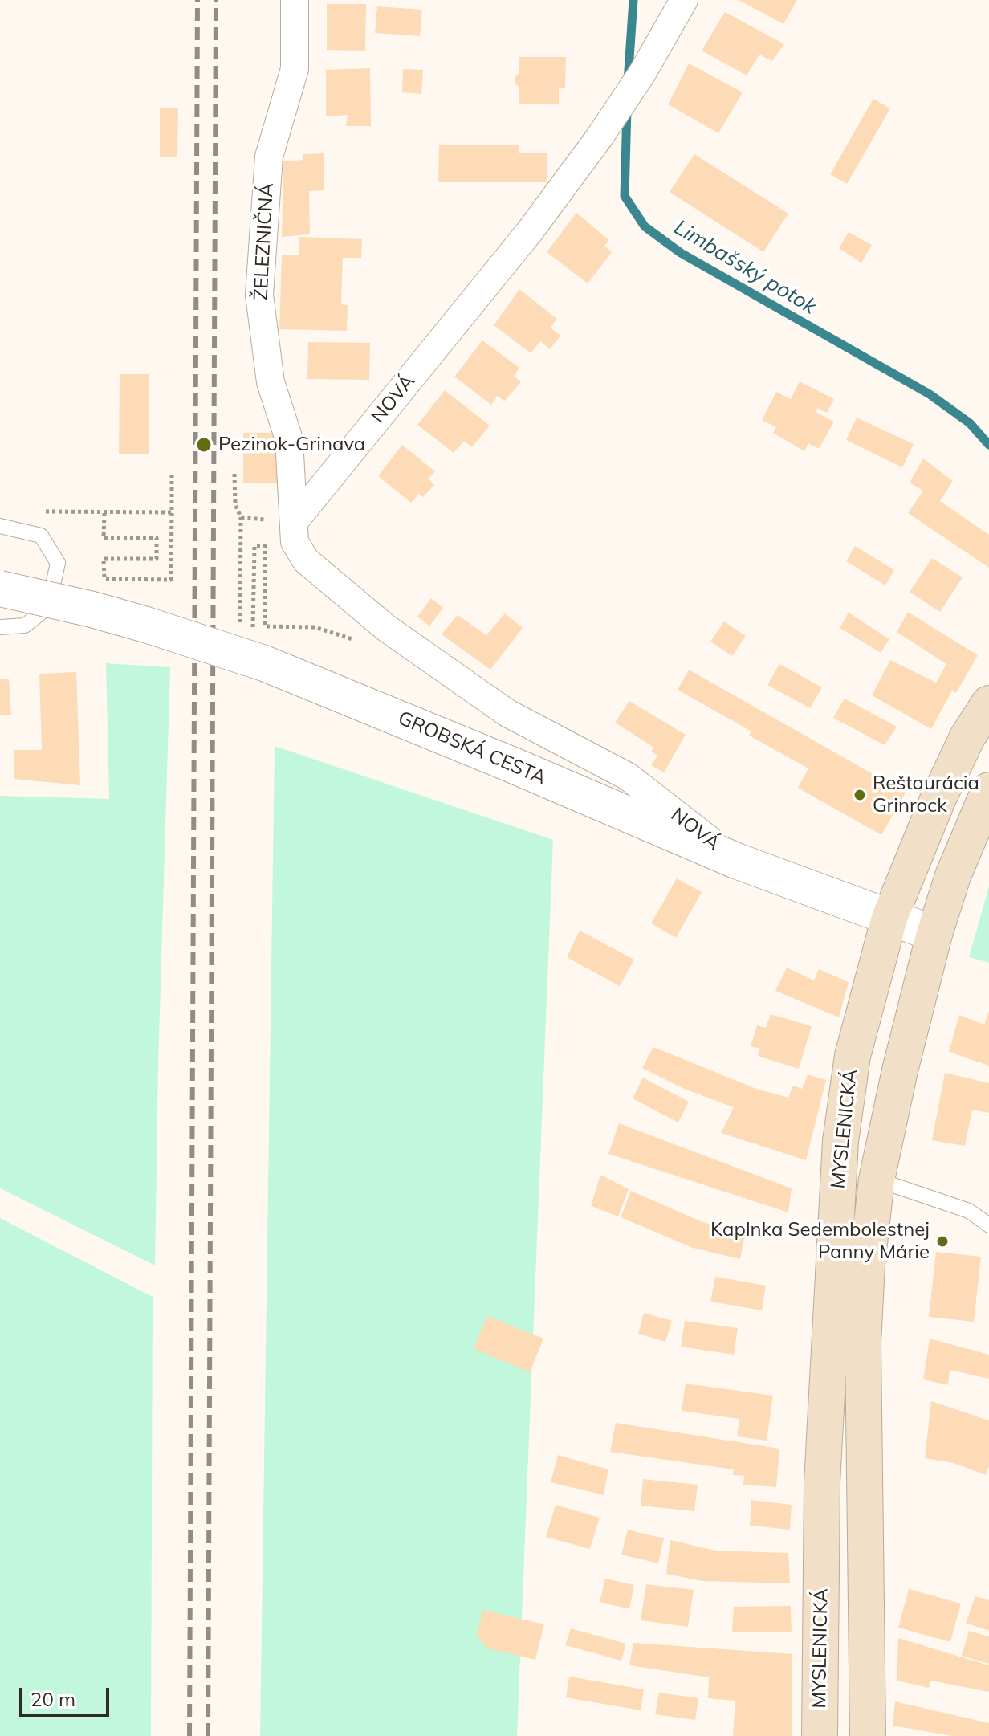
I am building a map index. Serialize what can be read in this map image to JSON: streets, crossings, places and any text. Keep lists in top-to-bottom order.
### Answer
{
  "streets": {
    "main road": ["MYSLENICKÁ"],
    "street": ["ŽELEZNIČNÁ", "NOVÁ", "GROBSKÁ CESTA"]
  },
  "crossings": [
    ["ŽELEZNIČNÁ", "NOVÁ"],
    ["NOVÁ", "GROBSKÁ CESTA"],
    ["GROBSKÁ CESTA", "MYSLENICKÁ"]
  ],
  "water": ["Limbašský potok"],
  "places": ["Pezinok-Grinava", "Reštaurácia Grinrock", "Kaplnka Sedembolestnej Panny Márie"],
  "scale_bar": "20 m"
}
